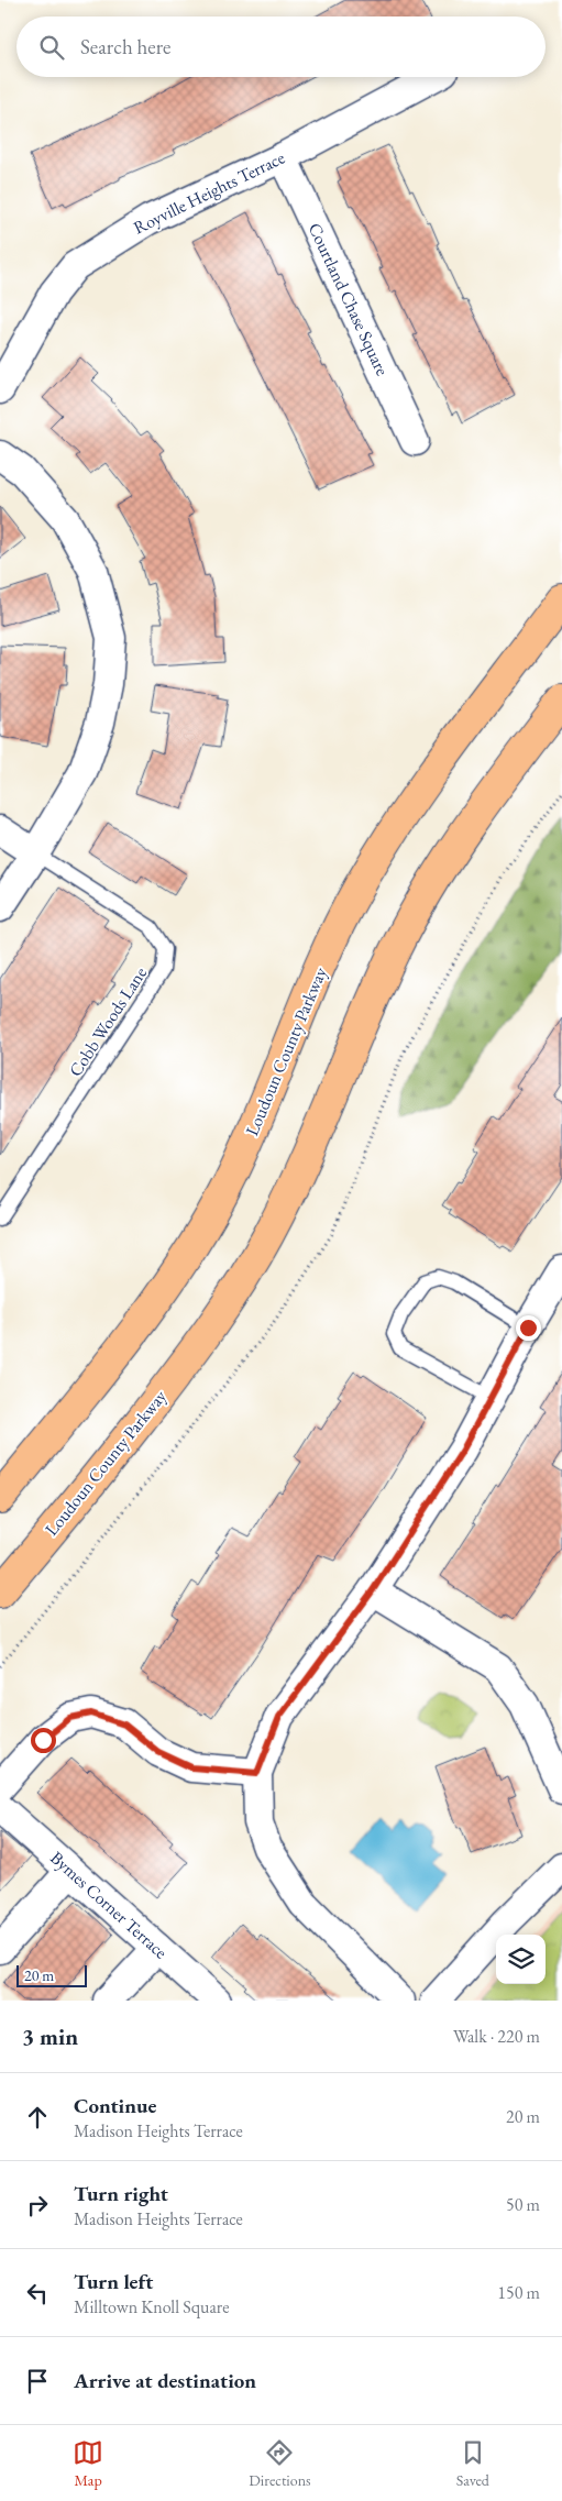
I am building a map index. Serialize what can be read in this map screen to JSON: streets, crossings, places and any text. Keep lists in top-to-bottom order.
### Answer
{
  "streets": {
    "main road": ["Loudoun County Parkway"],
    "street": ["Royville Heights Terrace", "Courtland Chase Square", "Bymes Corner Terrace"],
    "lane": ["Cobb Woods Lane"]
  },
  "crossings": [
    ["Royville Heights Terrace", "Courtland Chase Square"]
  ],
  "scale_bar": "20 m",
  "page": {
    "search": "Search here",
    "scale": "20 m",
    "heading": ["3 min", "Walk · 220 m"],
    "list": [
      ["Continue", "Madison Heights Terrace", "20 m"],
      ["Turn right", "Madison Heights Terrace", "50 m"],
      ["Turn left", "Milltown Knoll Square", "150 m"],
      "Arrive at destination"
    ],
    "nav": ["Map", "Directions", "Saved"]
  }
}
